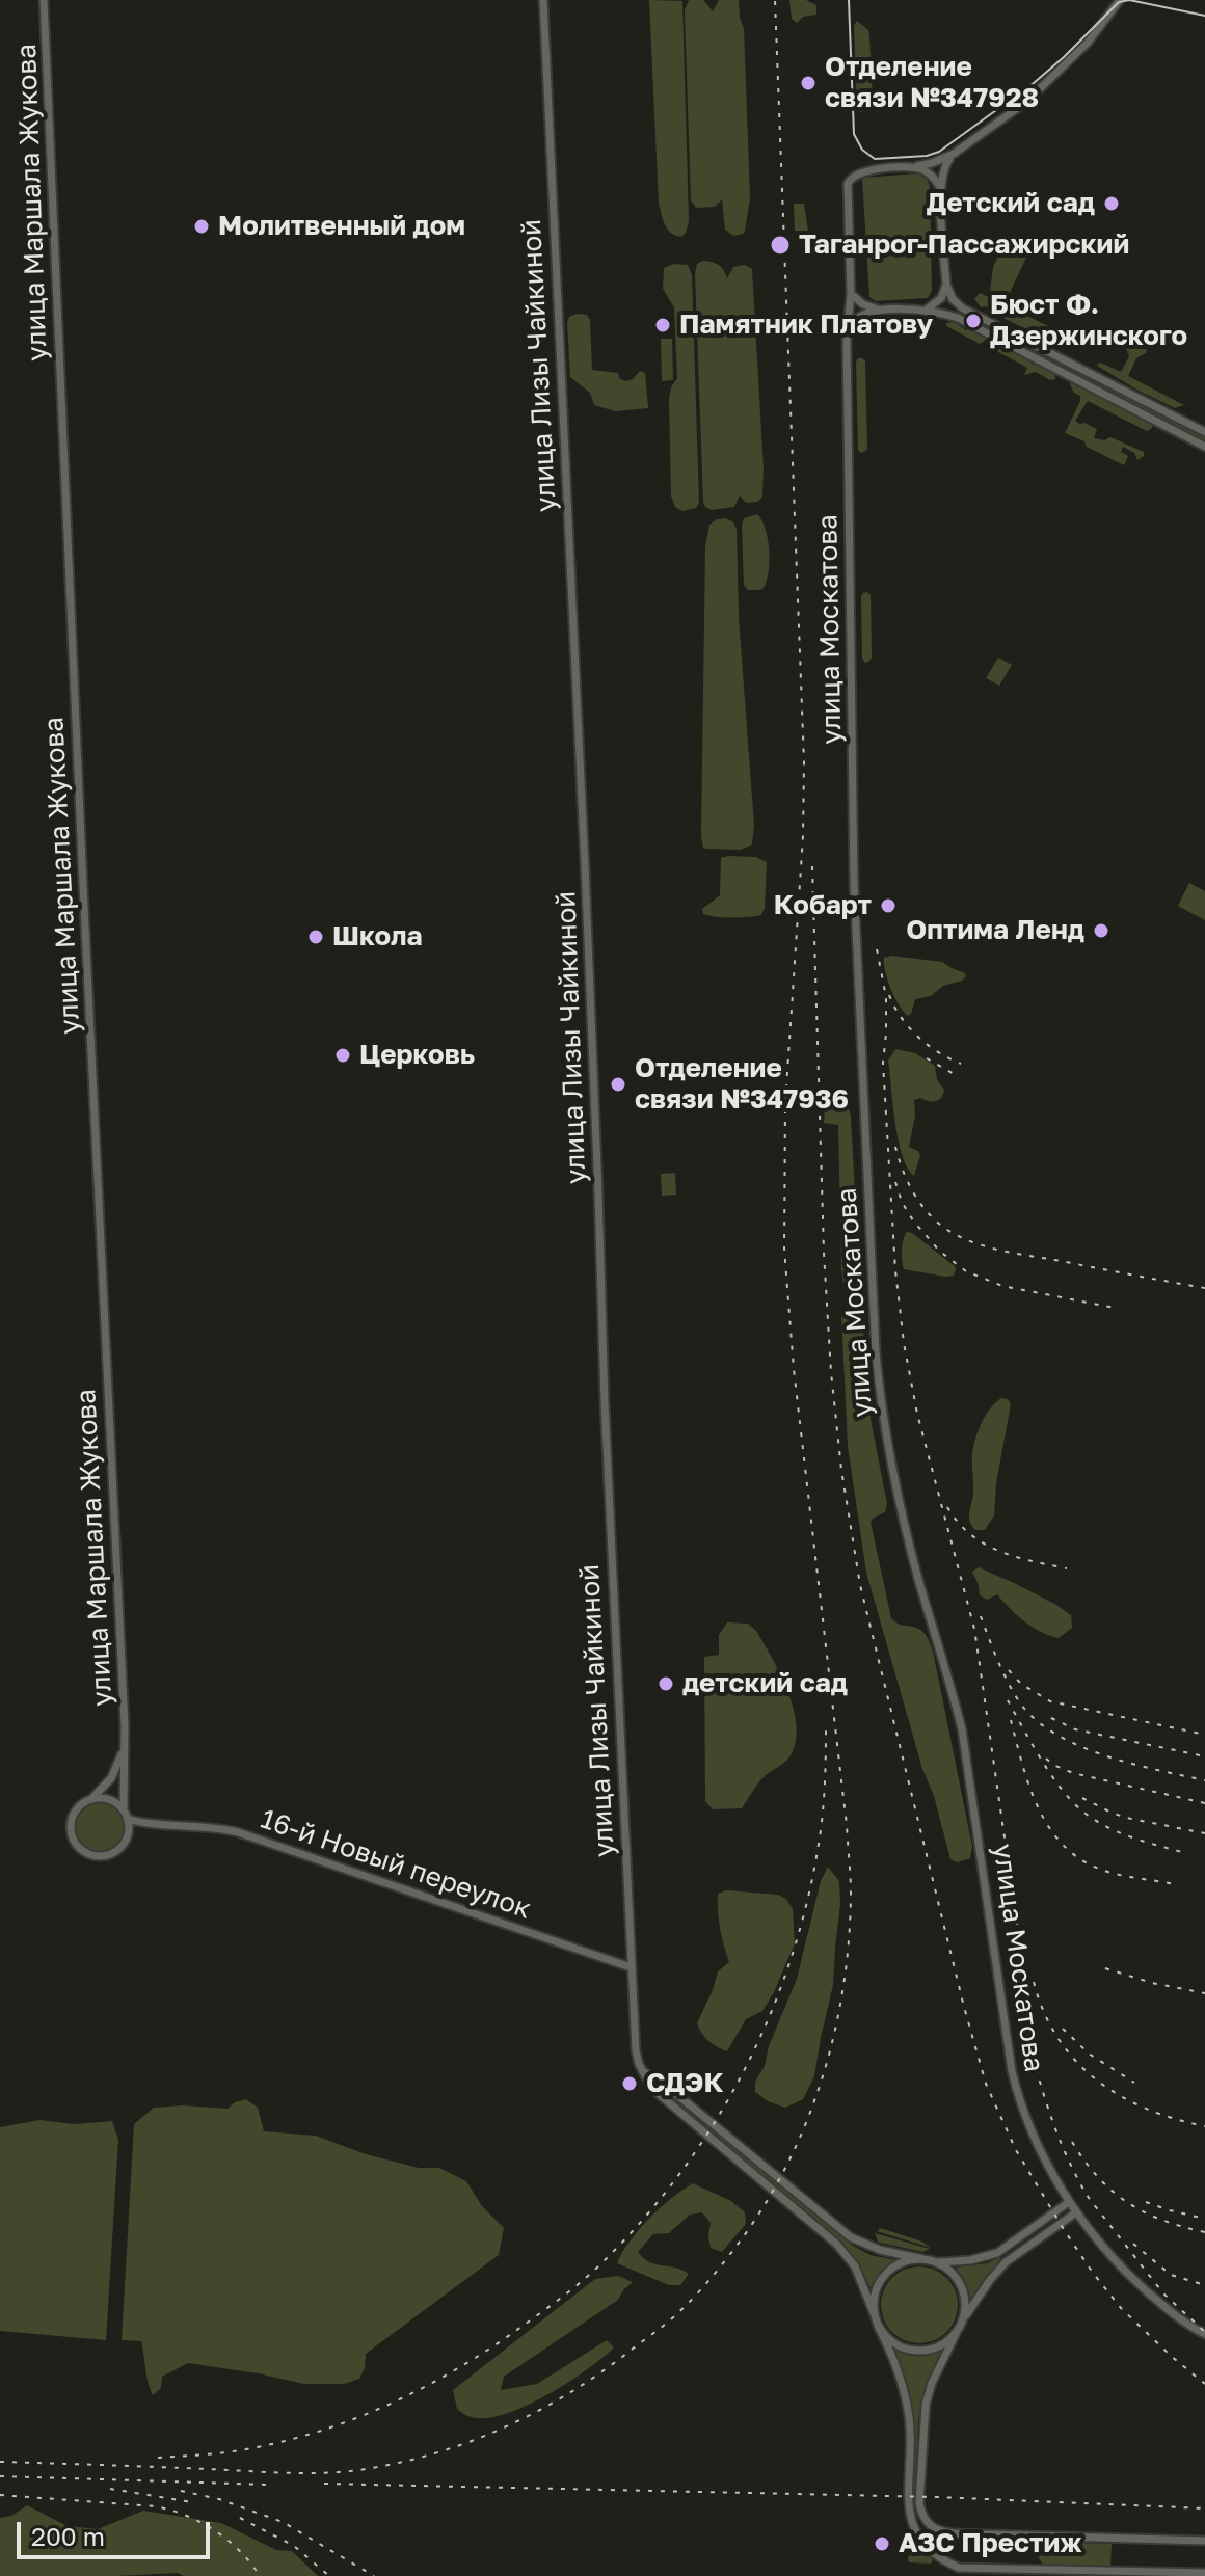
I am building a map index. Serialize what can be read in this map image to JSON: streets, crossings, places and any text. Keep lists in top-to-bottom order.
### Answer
{
  "streets": {
    "main road": [
      "улица Маршала Жукова",
      "улица Лизы Чайкиной",
      "улица Москатова",
      "16-й Новый переулок"
    ]
  },
  "crossings": [
    ["улица Маршала Жукова", "16-й Новый переулок"],
    ["улица Лизы Чайкиной", "16-й Новый переулок"]
  ],
  "places": [
    "Отделение связи №347928",
    "Детский сад",
    "Молитвенный дом",
    "Таганрог-Пассажирский",
    "Бюст Ф. Дзержинского",
    "Памятник Платову",
    "Кобарт",
    "Оптима Ленд",
    "Школа",
    "Церковь",
    "Отделение связи №347936",
    "детский сад",
    "СДЭК",
    "АЗС Престиж"
  ],
  "scale_bar": "200 m"
}
